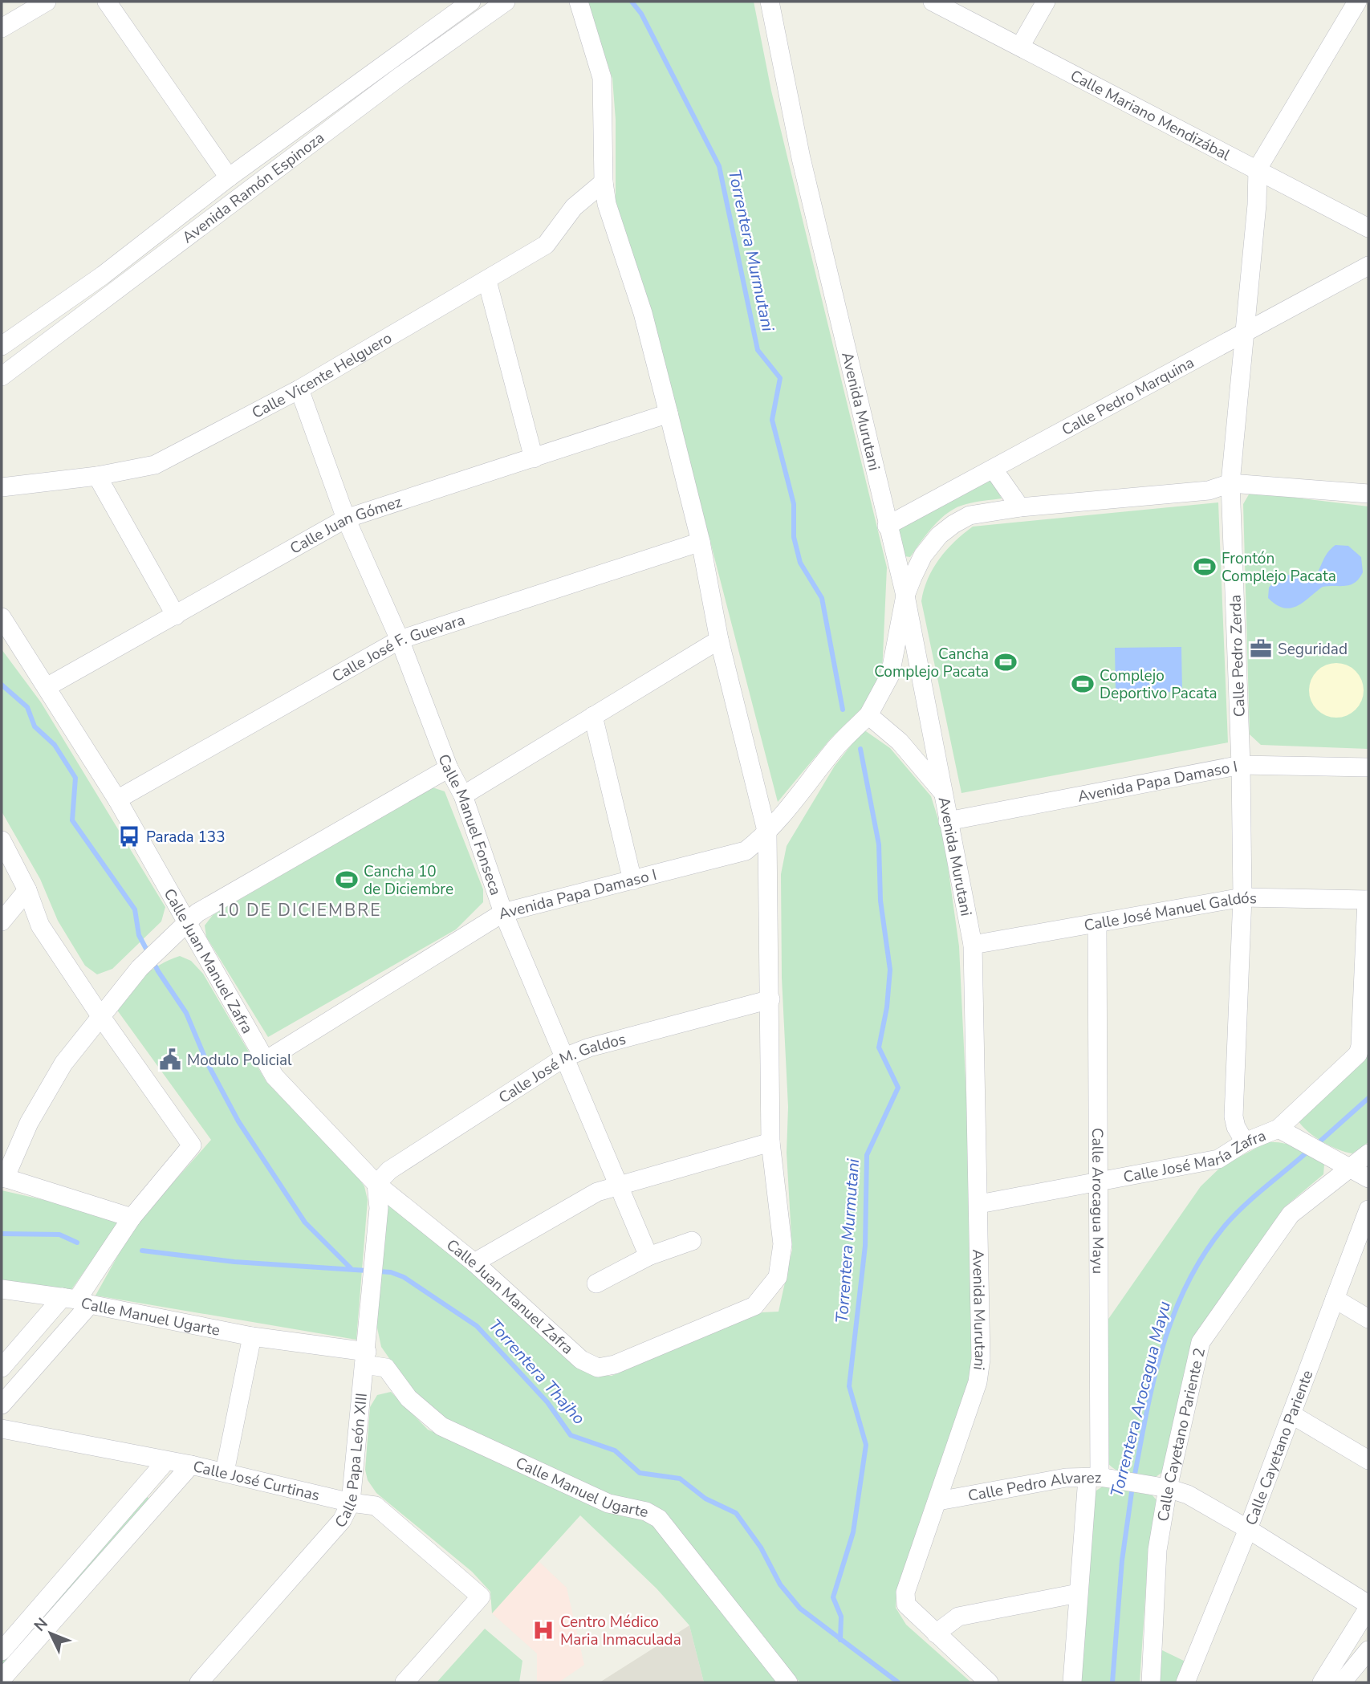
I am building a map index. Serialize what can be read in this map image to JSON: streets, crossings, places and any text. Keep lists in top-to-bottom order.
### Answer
{
  "streets": {
    "street": [
      "Calle Mariano Mendizábal",
      "Avenida Ramón Espinoza",
      "Calle Vicente Helguero",
      "Calle Pedro Marquina",
      "Avenida Murutani",
      "Calle Juan Gómez",
      "Calle José F. Guevara",
      "Calle Pedro Zerda",
      "Avenida Papa Damaso I",
      "Calle Manuel Fonseca",
      "Calle José Manuel Galdós",
      "Calle Juan Manuel Zafra",
      "Calle José M. Galdos",
      "Calle José María Zafra",
      "Calle Arocagua Mayu",
      "Calle Manuel Ugarte",
      "Calle Cayetano Pariente 2",
      "Calle Cayetano Pariente",
      "Calle Papa León XIII",
      "Calle José Curtinas",
      "Calle Pedro Alvarez"
    ]
  },
  "crossings": [
    ["Calle Mariano Mendizábal", "Calle Pedro Zerda"],
    ["Calle Vicente Helguero", "Calle Manuel Fonseca"],
    ["Calle Pedro Marquina", "Avenida Murutani"],
    ["Calle Pedro Marquina", "Calle Pedro Zerda"],
    ["Avenida Murutani", "Avenida Papa Damaso I"],
    ["Avenida Murutani", "Calle José Manuel Galdós"],
    ["Avenida Murutani", "Calle José María Zafra"],
    ["Avenida Murutani", "Calle Pedro Alvarez"],
    ["Calle Juan Gómez", "Calle Manuel Fonseca"],
    ["Calle Juan Gómez", "Calle Juan Manuel Zafra"],
    ["Calle José F. Guevara", "Calle Manuel Fonseca"],
    ["Calle José F. Guevara", "Calle Juan Manuel Zafra"],
    ["Calle Pedro Zerda", "Avenida Papa Damaso I"],
    ["Calle Pedro Zerda", "Calle José Manuel Galdós"],
    ["Calle Pedro Zerda", "Calle José María Zafra"],
    ["Avenida Papa Damaso I", "Calle Manuel Fonseca"],
    ["Avenida Papa Damaso I", "Calle Juan Manuel Zafra"],
    ["Calle Manuel Fonseca", "Calle José M. Galdos"],
    ["Calle José Manuel Galdós", "Calle Arocagua Mayu"],
    ["Calle Juan Manuel Zafra", "Calle José M. Galdos"],
    ["Calle Juan Manuel Zafra", "Calle Papa León XIII"],
    ["Calle José M. Galdos", "Calle Papa León XIII"],
    ["Calle José María Zafra", "Calle Arocagua Mayu"],
    ["Calle José María Zafra", "Calle Cayetano Pariente 2"],
    ["Calle Arocagua Mayu", "Calle Pedro Alvarez"],
    ["Calle Manuel Ugarte", "Calle Papa León XIII"],
    ["Calle Cayetano Pariente 2", "Calle Pedro Alvarez"],
    ["Calle Cayetano Pariente", "Calle Pedro Alvarez"],
    ["Calle Papa León XIII", "Calle José Curtinas"]
  ],
  "districts": ["10 DE DICIEMBRE"],
  "water": ["Torrentera Murmutani", "Torrentera Thajho", "Torrentera Arocagua Mayu"],
  "places": {
    "sports": [
      "Frontón Complejo Pacata",
      "Cancha Complejo Pacata",
      "Complejo Deportivo Pacata",
      "Cancha 10 de Diciembre"
    ],
    "office": ["Seguridad"],
    "bus stop": ["Parada 133"],
    "public building": ["Modulo Policial"],
    "hospital": ["Centro Médico Maria Inmaculada"]
  },
  "north": "top left"
}
